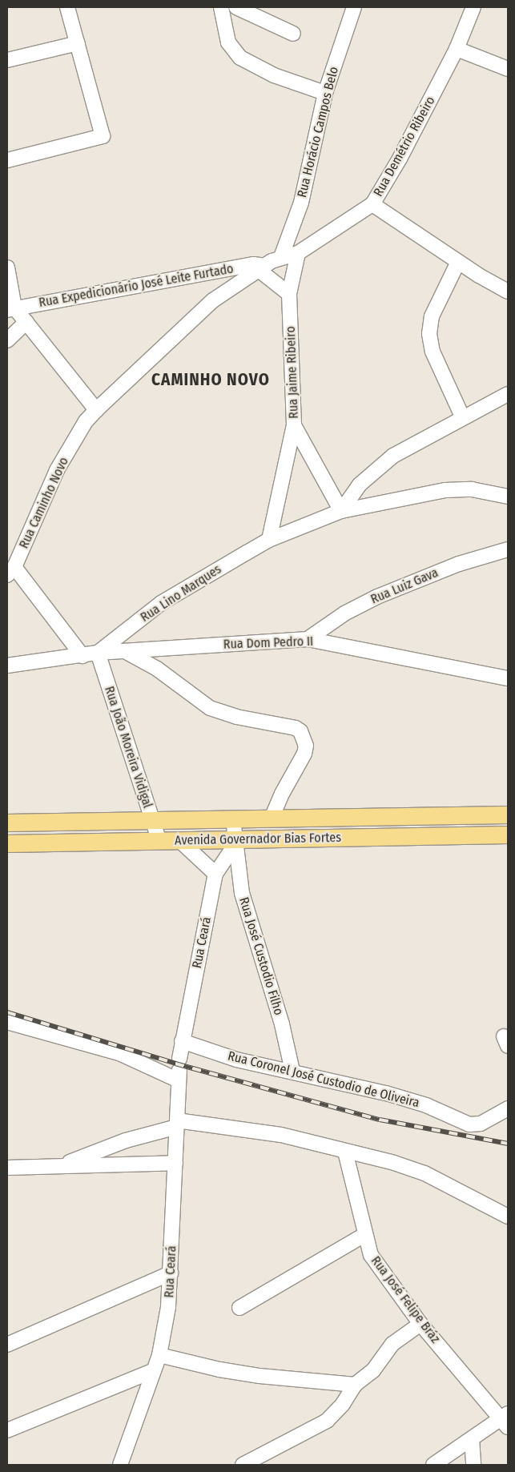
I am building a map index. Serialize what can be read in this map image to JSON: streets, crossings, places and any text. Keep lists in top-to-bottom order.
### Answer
{
  "streets": {
    "main road": ["Avenida Governador Bias Fortes"],
    "street": [
      "Rua Horácio Campos Belo",
      "Rua Demétrio Ribeiro",
      "Rua Expedicionário José Leite Furtado",
      "Rua Jaime Ribeiro",
      "Rua Caminho Novo",
      "Rua Luiz Gava",
      "Rua Lino Marques",
      "Rua Dom Pedro II",
      "Rua João Moreira Vidigal",
      "Rua Ceará",
      "Rua José Custodio Filho",
      "Rua Coronel José Custodio de Oliveira",
      "Rua José Felipe Bráz"
    ]
  },
  "crossings": [
    ["Rua Horácio Campos Belo", "Rua Demétrio Ribeiro"],
    ["Rua Horácio Campos Belo", "Rua Caminho Novo"],
    ["Rua Demétrio Ribeiro", "Rua Jaime Ribeiro"],
    ["Rua Demétrio Ribeiro", "Rua Caminho Novo"],
    ["Rua Expedicionário José Leite Furtado", "Rua Caminho Novo"],
    ["Rua Jaime Ribeiro", "Rua Lino Marques"],
    ["Rua Luiz Gava", "Rua Dom Pedro II"],
    ["Rua Lino Marques", "Rua Dom Pedro II"],
    ["Rua Lino Marques", "Rua João Moreira Vidigal"],
    ["Rua Dom Pedro II", "Rua João Moreira Vidigal"],
    ["Rua João Moreira Vidigal", "Avenida Governador Bias Fortes"],
    ["Avenida Governador Bias Fortes", "Rua Ceará"],
    ["Avenida Governador Bias Fortes", "Rua José Custodio Filho"],
    ["Rua Ceará", "Rua José Custodio Filho"],
    ["Rua Ceará", "Rua Coronel José Custodio de Oliveira"],
    ["Rua José Custodio Filho", "Rua Coronel José Custodio de Oliveira"]
  ],
  "districts": ["CAMINHO NOVO"]
}
